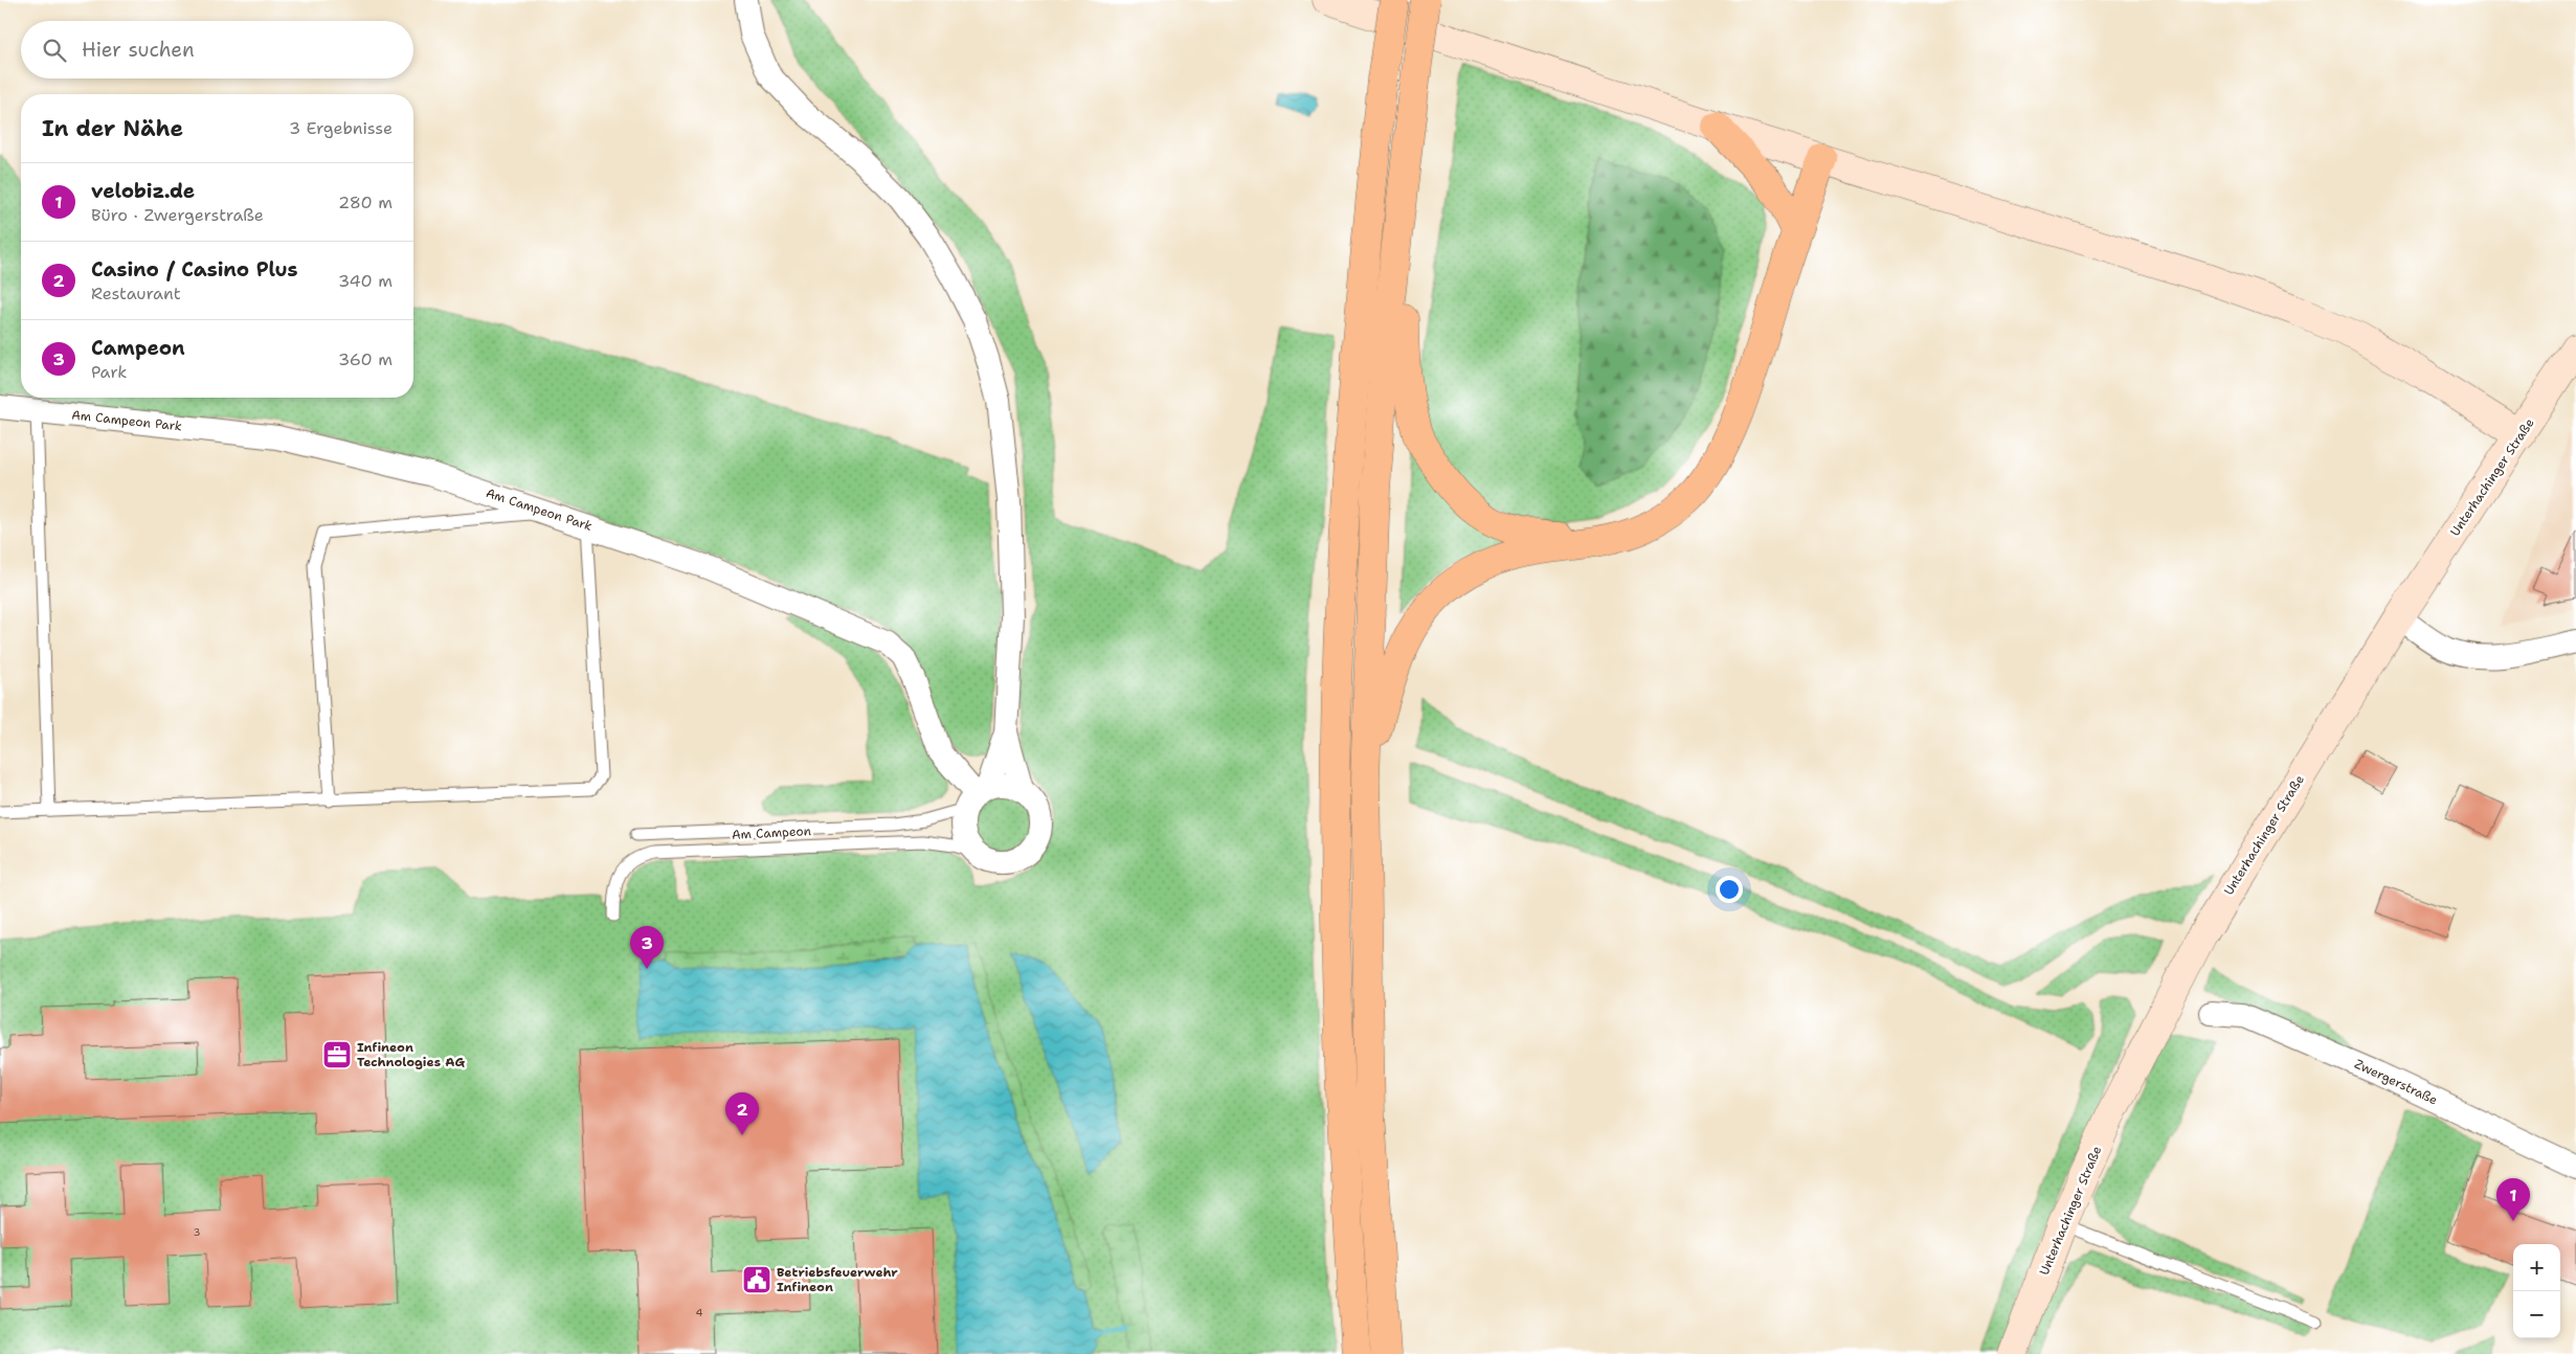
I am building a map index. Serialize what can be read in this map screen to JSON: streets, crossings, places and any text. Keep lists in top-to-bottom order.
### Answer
{
  "streets": {
    "main road": ["Unterhachinger Straße"],
    "street": ["Am Campeon Park", "Zwergerstraße"],
    "lane": ["Am Campeon"]
  },
  "crossings": [
    ["Am Campeon Park", "Am Campeon"]
  ],
  "places": {
    "office": ["Infineon Technologies AG"],
    "public building": ["Betriebsfeuerwehr Infineon"]
  },
  "house_numbers": ["3", "4"],
  "page": {
    "search": "Hier suchen",
    "heading": ["In der Nähe", "3 Ergebnisse"],
    "list": [
      {
        "mark": "1",
        "name": "velobiz.de",
        "note": "Büro · Zwergerstraße",
        "value": "280 m"
      },
      {
        "mark": "2",
        "name": "Casino / Casino Plus",
        "note": "Restaurant",
        "value": "340 m"
      },
      {
        "mark": "3",
        "name": "Campeon",
        "note": "Park",
        "value": "360 m"
      }
    ],
    "pins": ["3", "2", "1"],
    "map_buttons": ["+", "−"]
  }
}
